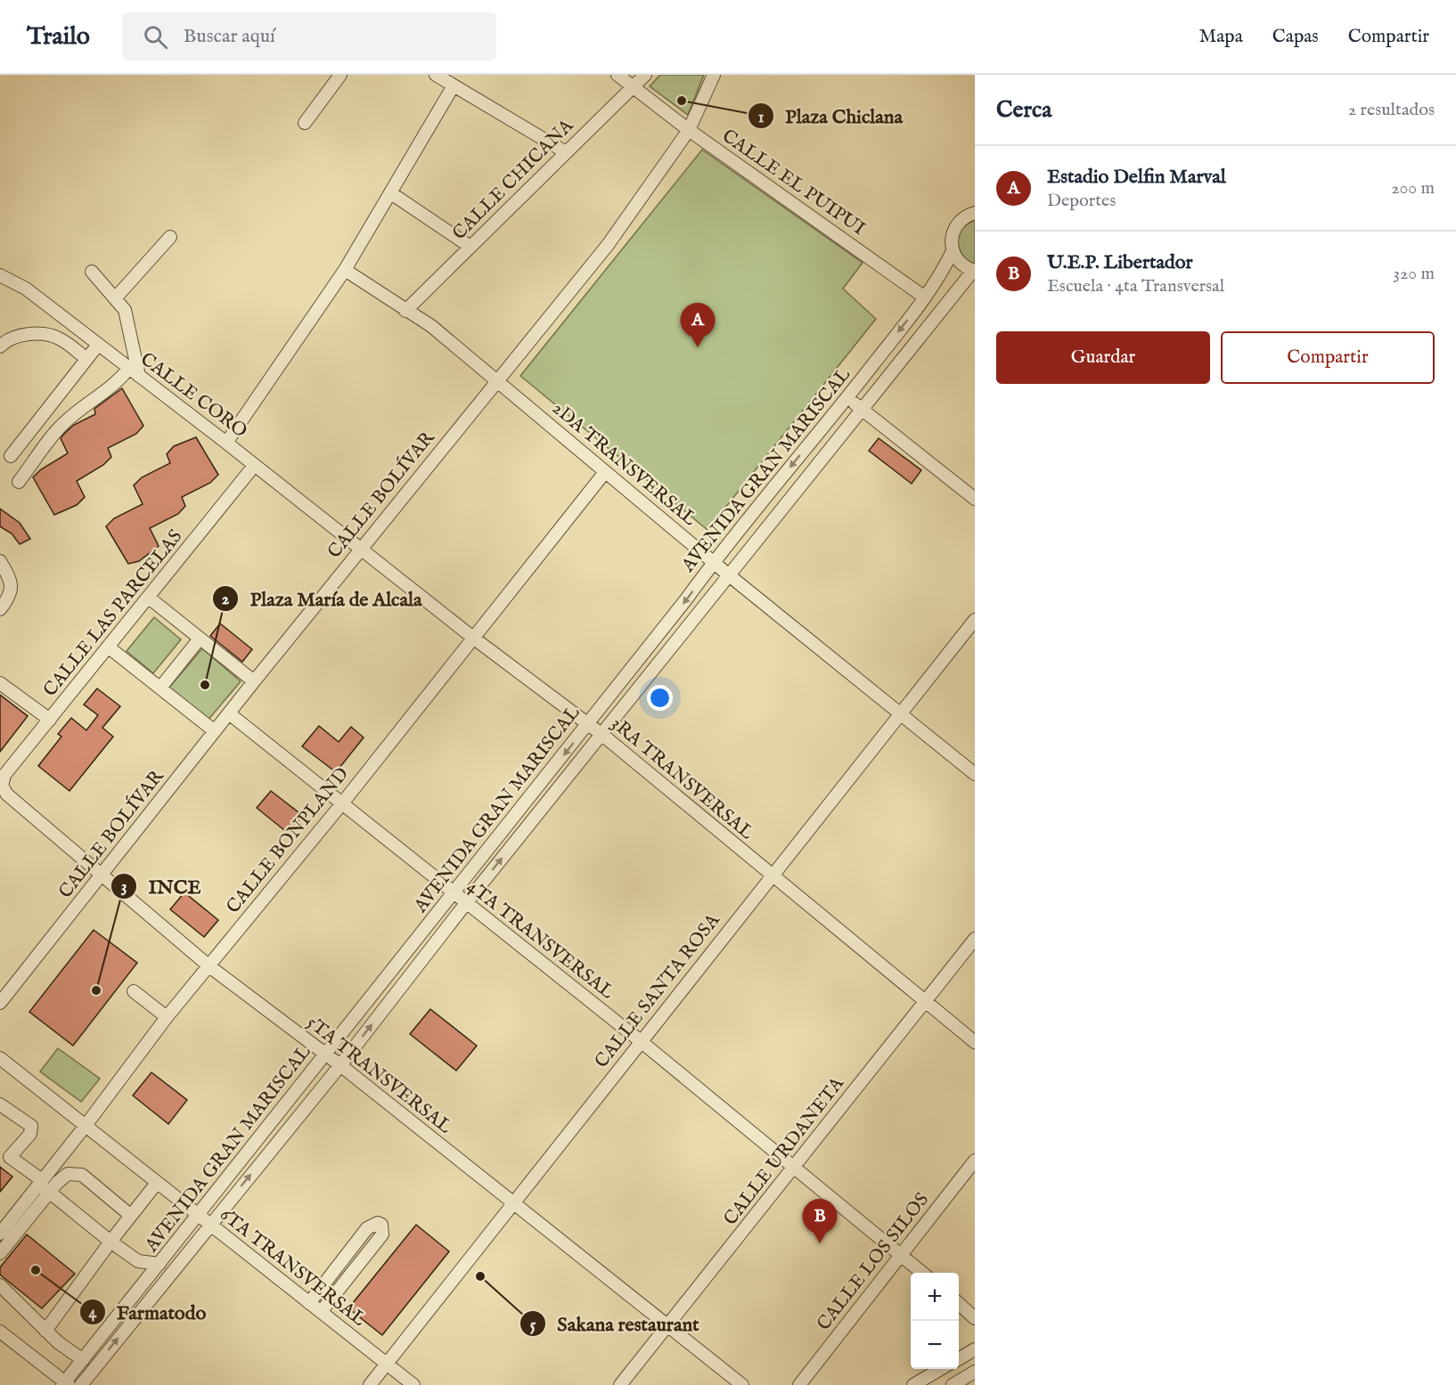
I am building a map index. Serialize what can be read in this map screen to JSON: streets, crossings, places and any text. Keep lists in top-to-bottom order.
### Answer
{
  "streets": {
    "street": [
      "CALLE CHICANA",
      "CALLE EL PUIPUI",
      "CALLE CORO",
      "2DA TRANSVERSAL",
      "AVENIDA GRAN MARISCAL",
      "CALLE BOLÍVAR",
      "CALLE LAS PARCELAS",
      "3RA TRANSVERSAL",
      "CALLE BONPLAND",
      "4TA TRANSVERSAL",
      "CALLE SANTA ROSA",
      "5TA TRANSVERSAL",
      "CALLE URDANETA",
      "CALLE LOS SILOS",
      "6TA TRANSVERSAL"
    ]
  },
  "crossings": [
    ["CALLE CHICANA", "CALLE EL PUIPUI"],
    ["CALLE CHICANA", "2DA TRANSVERSAL"],
    ["CALLE EL PUIPUI", "AVENIDA GRAN MARISCAL"],
    ["CALLE EL PUIPUI", "CALLE BOLÍVAR"],
    ["CALLE CORO", "CALLE BOLÍVAR"],
    ["CALLE CORO", "CALLE LAS PARCELAS"],
    ["CALLE CORO", "3RA TRANSVERSAL"],
    ["2DA TRANSVERSAL", "AVENIDA GRAN MARISCAL"],
    ["2DA TRANSVERSAL", "CALLE BOLÍVAR"],
    ["2DA TRANSVERSAL", "CALLE BONPLAND"],
    ["2DA TRANSVERSAL", "CALLE SANTA ROSA"],
    ["AVENIDA GRAN MARISCAL", "3RA TRANSVERSAL"],
    ["AVENIDA GRAN MARISCAL", "4TA TRANSVERSAL"],
    ["AVENIDA GRAN MARISCAL", "5TA TRANSVERSAL"],
    ["AVENIDA GRAN MARISCAL", "6TA TRANSVERSAL"],
    ["CALLE BOLÍVAR", "3RA TRANSVERSAL"],
    ["CALLE BOLÍVAR", "4TA TRANSVERSAL"],
    ["CALLE BOLÍVAR", "5TA TRANSVERSAL"],
    ["CALLE LAS PARCELAS", "5TA TRANSVERSAL"],
    ["3RA TRANSVERSAL", "CALLE BONPLAND"],
    ["3RA TRANSVERSAL", "CALLE SANTA ROSA"],
    ["3RA TRANSVERSAL", "CALLE URDANETA"],
    ["CALLE BONPLAND", "4TA TRANSVERSAL"],
    ["CALLE BONPLAND", "5TA TRANSVERSAL"],
    ["CALLE BONPLAND", "6TA TRANSVERSAL"],
    ["4TA TRANSVERSAL", "CALLE SANTA ROSA"],
    ["4TA TRANSVERSAL", "CALLE URDANETA"],
    ["4TA TRANSVERSAL", "CALLE LOS SILOS"],
    ["CALLE SANTA ROSA", "5TA TRANSVERSAL"],
    ["CALLE SANTA ROSA", "6TA TRANSVERSAL"],
    ["5TA TRANSVERSAL", "CALLE URDANETA"]
  ],
  "places": [
    "Plaza Chiclana",
    "Plaza María de Alcala",
    "INCE",
    "Farmatodo",
    "Sakana restaurant"
  ],
  "page": {
    "header": "Trailo",
    "search": "Buscar aquí",
    "nav": ["Mapa", "Capas", "Compartir"],
    "heading": ["Cerca", "2 resultados"],
    "list": [
      {
        "mark": "A",
        "name": "Estadio Delfin Marval",
        "note": "Deportes",
        "value": "200 m"
      },
      {
        "mark": "B",
        "name": "U.E.P. Libertador",
        "note": "Escuela · 4ta Transversal",
        "value": "320 m"
      }
    ],
    "pins": ["A", "B"],
    "buttons": ["Guardar", "Compartir"],
    "map_buttons": ["+", "−"]
  }
}
